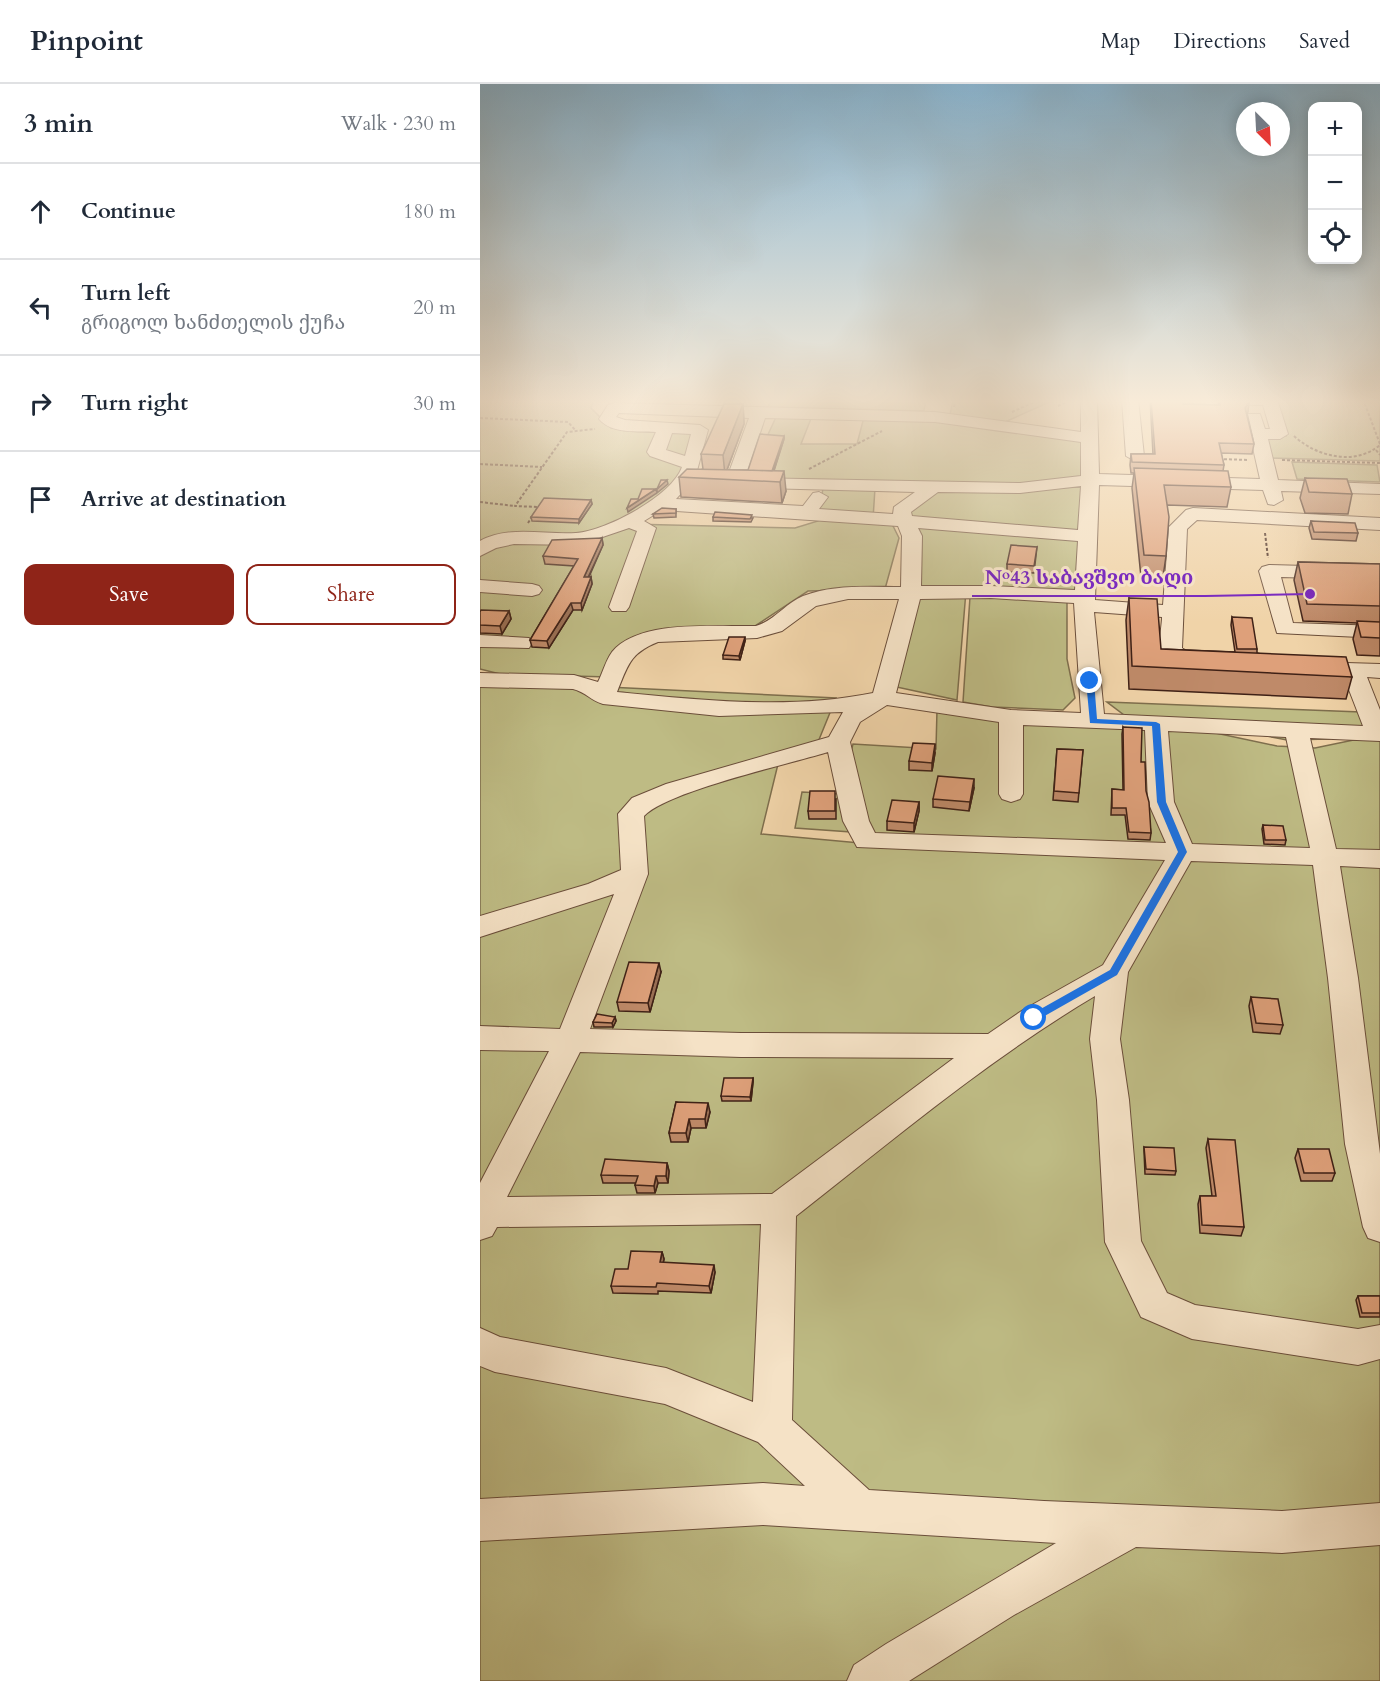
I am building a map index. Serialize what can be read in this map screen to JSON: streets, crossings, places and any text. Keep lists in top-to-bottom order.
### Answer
{
  "places": ["№43 საბავშვო ბაღი"],
  "north": "bottom right",
  "page": {
    "header": "Pinpoint",
    "nav": ["Map", "Directions", "Saved"],
    "heading": ["3 min", "Walk · 230 m"],
    "map_buttons": ["+", "−"],
    "list": [
      ["Continue", "180 m"],
      ["Turn left", "გრიგოლ ხანძთელის ქუჩა", "20 m"],
      ["Turn right", "30 m"],
      "Arrive at destination"
    ],
    "buttons": ["Save", "Share"]
  }
}
